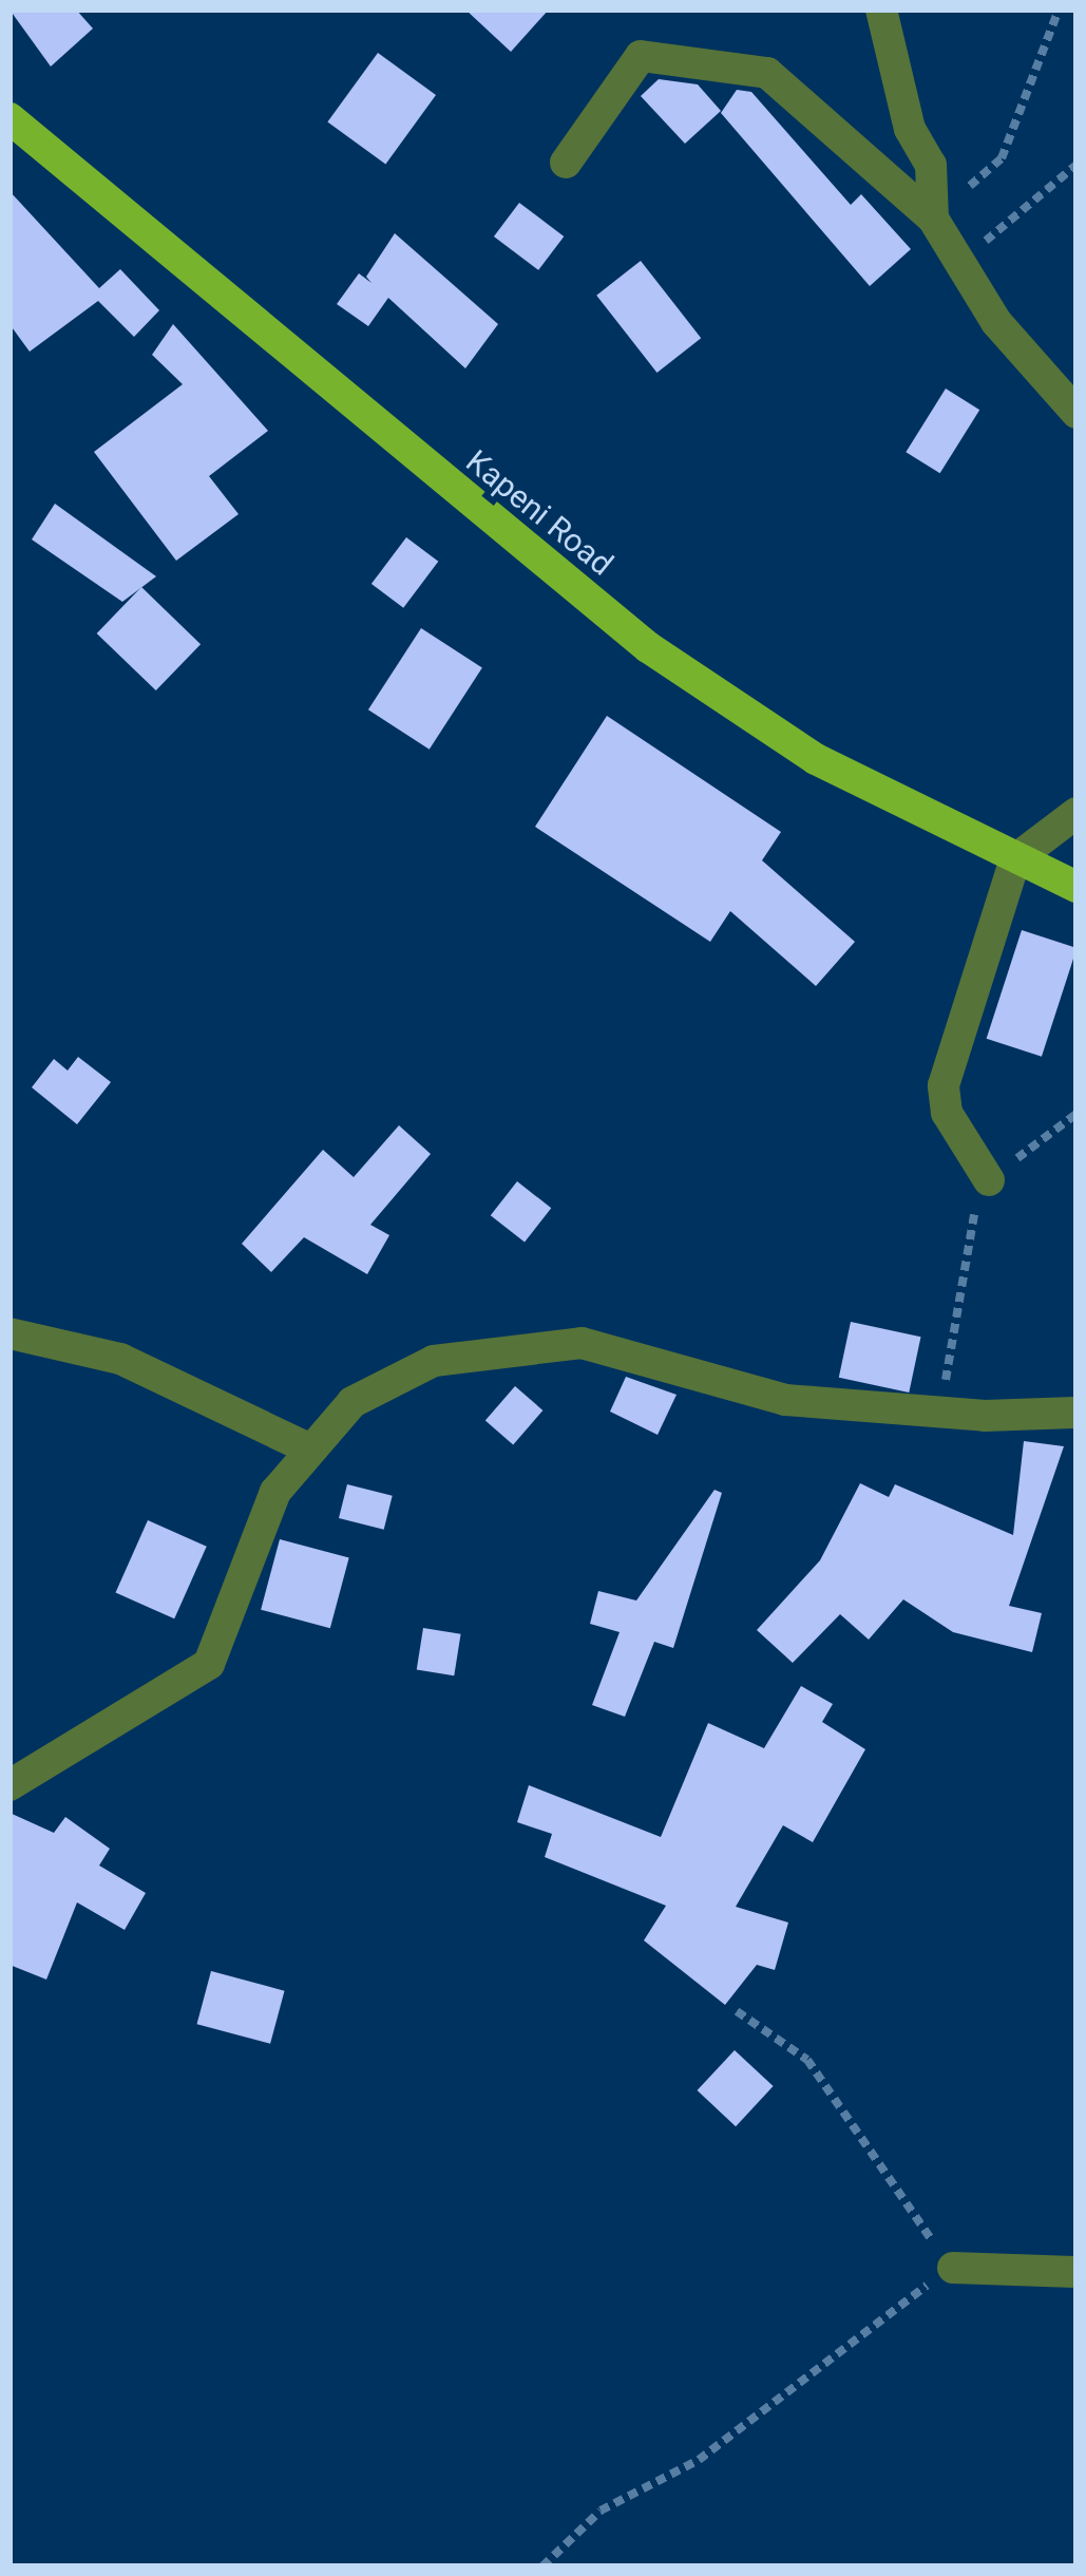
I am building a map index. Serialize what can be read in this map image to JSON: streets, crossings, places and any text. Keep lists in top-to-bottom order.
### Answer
{
  "streets": {
    "main road": ["Kapeni Road"]
  }
}
